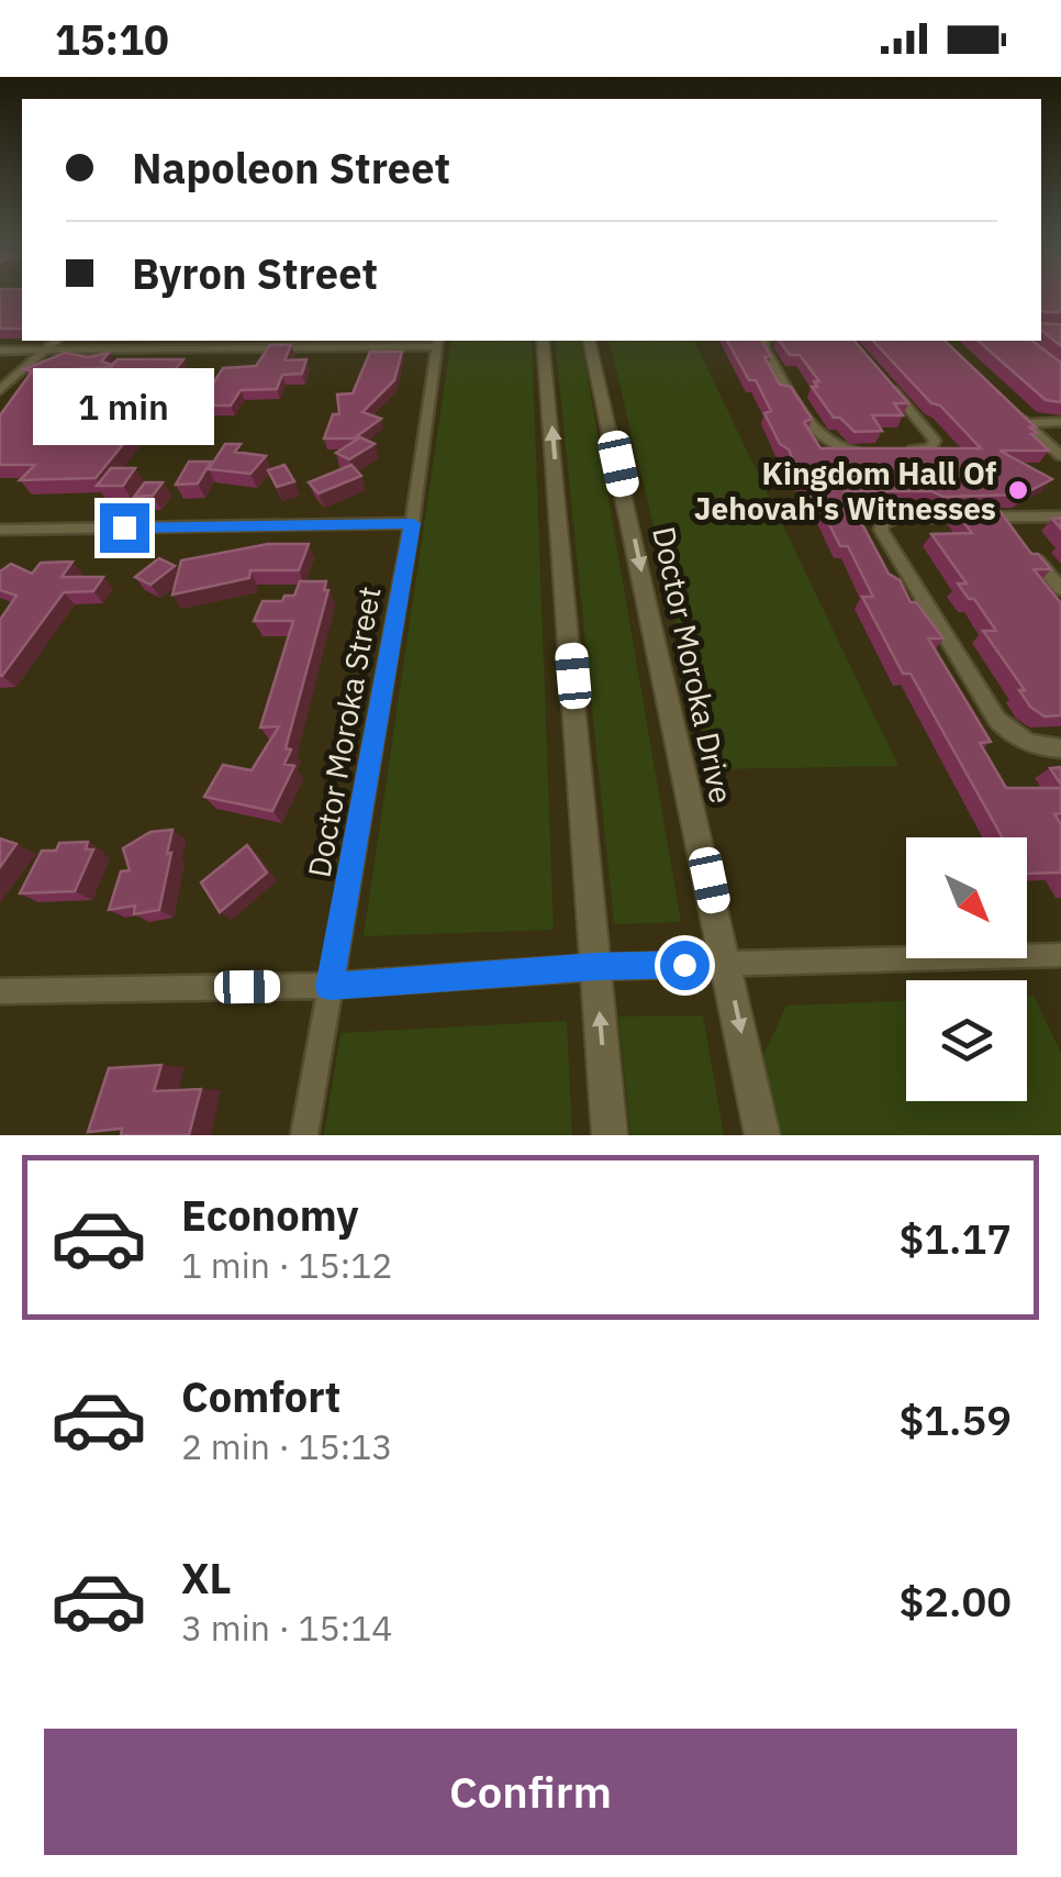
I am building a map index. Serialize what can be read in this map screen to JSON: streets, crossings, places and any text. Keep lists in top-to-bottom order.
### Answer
{
  "streets": {
    "street": ["Doctor Moroka Drive", "Doctor Moroka Street"]
  },
  "places": ["Kingdom Hall Of Jehovah's Witnesses"],
  "north": "bottom right",
  "page": {
    "status": "15:10",
    "banner": ["Napoleon Street", "Byron Street"],
    "bubble": "1 min",
    "list": [
      {
        "name": "Economy",
        "note": "1 min · 15:12",
        "value": "$1.17"
      },
      {
        "name": "Comfort",
        "note": "2 min · 15:13",
        "value": "$1.59"
      },
      {
        "name": "XL",
        "note": "3 min · 15:14",
        "value": "$2.00"
      }
    ],
    "buttons": "Confirm"
  }
}
